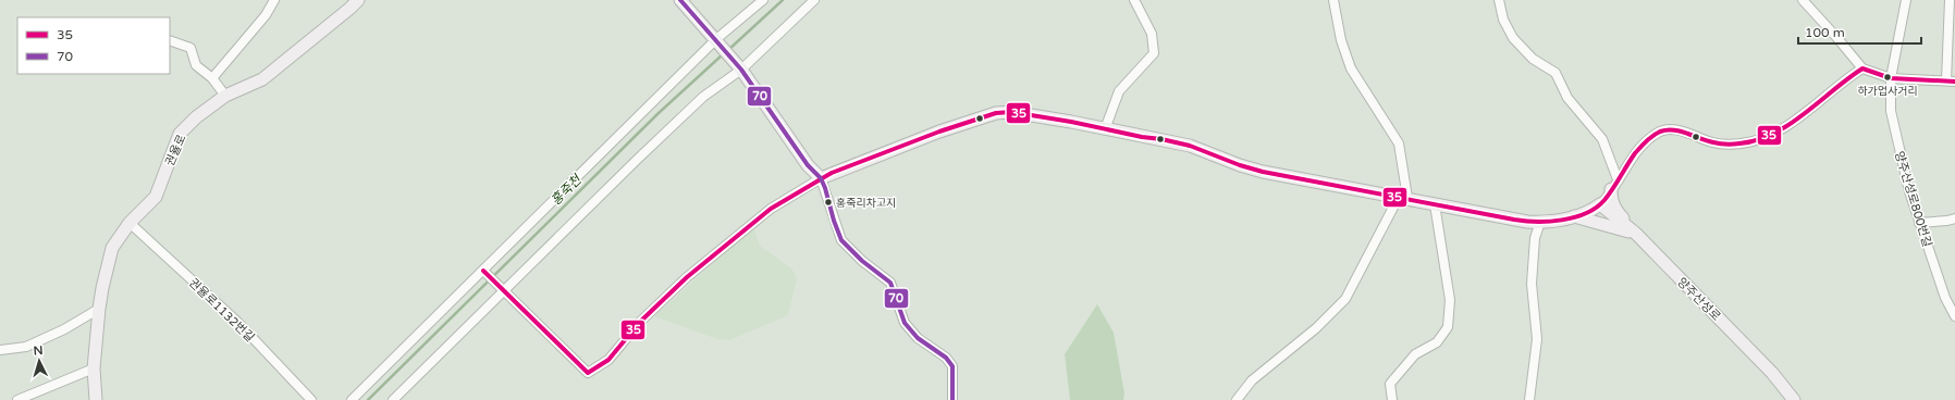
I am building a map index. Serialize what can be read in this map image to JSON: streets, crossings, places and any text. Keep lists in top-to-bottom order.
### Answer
{
  "streets": {
    "street": [
      "권율로",
      "양주산성로800번길",
      "양주산성로",
      "권율로1132번길"
    ]
  },
  "crossings": [
    ["권율로", "권율로1132번길"]
  ],
  "water": ["홍죽천"],
  "places": ["하가업사거리", "홍죽리차고지"],
  "lines": ["transit line 70", "transit line 35"],
  "legend": ["35", "70"],
  "scale_bar": "100 m",
  "north": "top"
}
